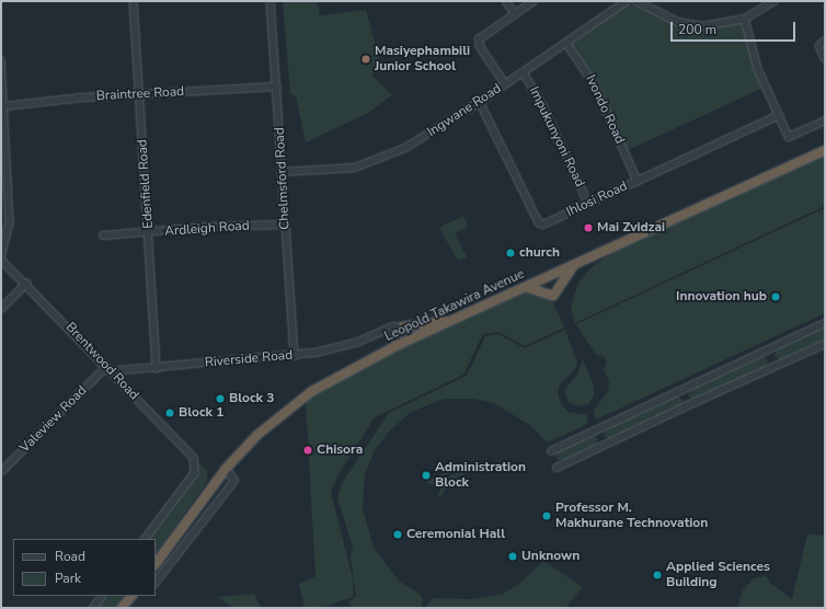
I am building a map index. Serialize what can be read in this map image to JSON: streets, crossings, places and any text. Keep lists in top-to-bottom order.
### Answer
{
  "streets": {
    "highway": ["Leopold Takawira Avenue"],
    "street": [
      "Braintree Road",
      "Ivondo Road",
      "Ingwane Road",
      "Impukunyoni Road",
      "Chelmsford Road",
      "Edenfield Road",
      "Ihlosi Road",
      "Ardleigh Road",
      "Riverside Road",
      "Brentwood Road",
      "Valeview Road"
    ]
  },
  "crossings": [
    ["Braintree Road", "Chelmsford Road"],
    ["Braintree Road", "Edenfield Road"],
    ["Ivondo Road", "Ingwane Road"],
    ["Ivondo Road", "Ihlosi Road"],
    ["Ingwane Road", "Impukunyoni Road"],
    ["Ingwane Road", "Chelmsford Road"],
    ["Ingwane Road", "Ihlosi Road"],
    ["Impukunyoni Road", "Ihlosi Road"],
    ["Chelmsford Road", "Ardleigh Road"],
    ["Chelmsford Road", "Riverside Road"],
    ["Edenfield Road", "Ardleigh Road"],
    ["Edenfield Road", "Riverside Road"],
    ["Riverside Road", "Brentwood Road"],
    ["Riverside Road", "Valeview Road"],
    ["Brentwood Road", "Valeview Road"]
  ],
  "places": [
    "Masiyephambili Junior School",
    "Mai Zvidzai",
    "church",
    "Innovation hub",
    "Block 3",
    "Block 1",
    "Chisora",
    "Administration Block",
    "Professor M. Makhurane Technovation",
    "Ceremonial Hall",
    "Unknown",
    "Applied Sciences Building"
  ],
  "legend": ["Road", "Park"],
  "scale_bar": "200 m"
}
